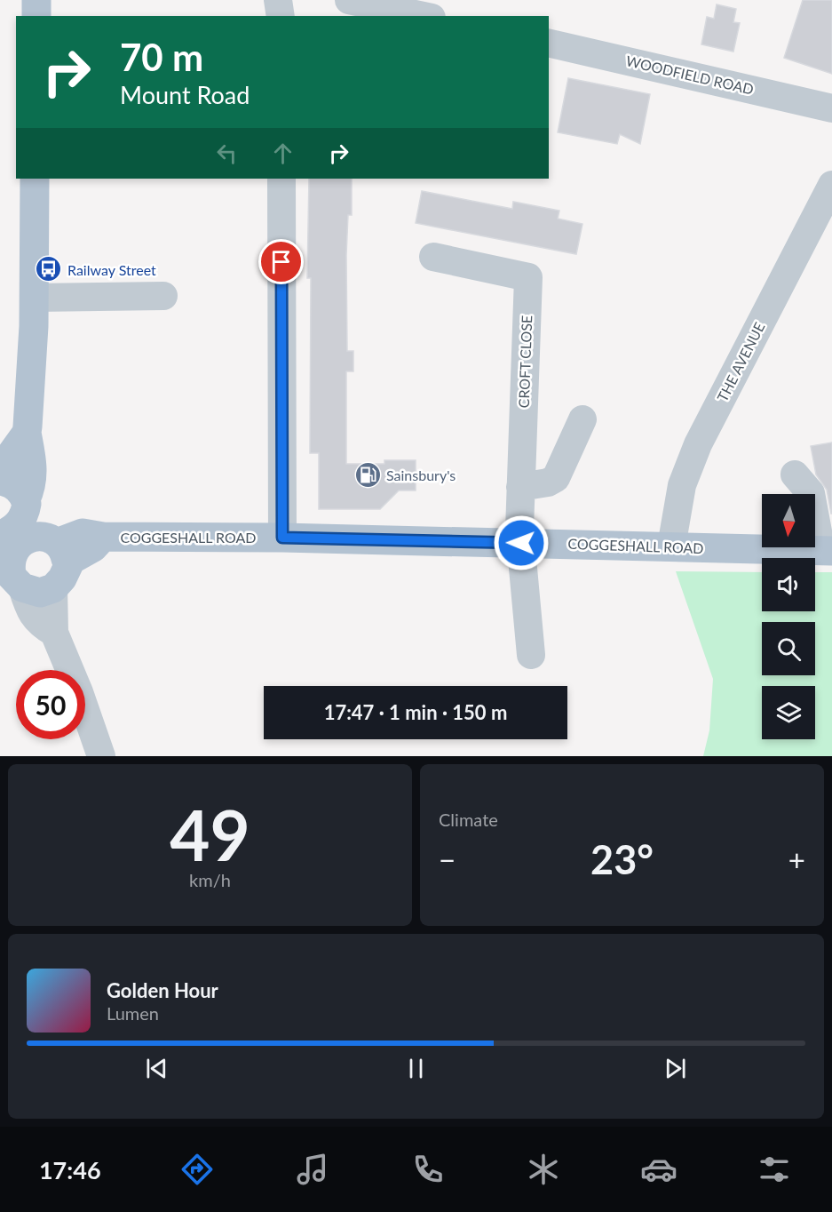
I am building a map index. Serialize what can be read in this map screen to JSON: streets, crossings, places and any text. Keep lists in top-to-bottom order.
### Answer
{
  "streets": {
    "main road": ["COGGESHALL ROAD"],
    "street": ["WOODFIELD ROAD", "CROFT CLOSE", "THE AVENUE"]
  },
  "crossings": [
    ["CROFT CLOSE", "COGGESHALL ROAD"],
    ["THE AVENUE", "COGGESHALL ROAD"]
  ],
  "places": {
    "bus stop": ["Railway Street"],
    "fuel station": ["Sainsbury's"]
  },
  "north": "bottom",
  "page": {
    "turn": ["70 m", "Mount Road"],
    "limit": "50",
    "trip": "17:47 · 1 min · 150 m",
    "tile": [
      ["49", "km/h"],
      "Climate"
    ],
    "heat": ["−", "23°", "+"],
    "song": ["Golden Hour", "Lumen"],
    "tabs": "17:46"
  }
}
